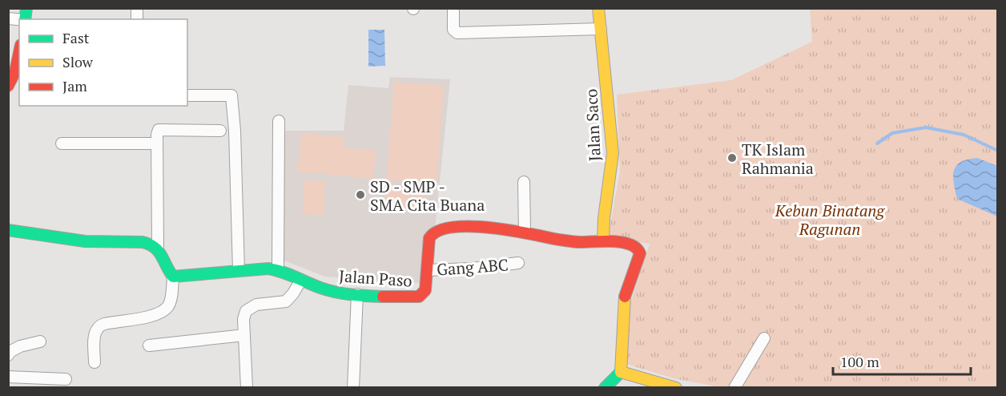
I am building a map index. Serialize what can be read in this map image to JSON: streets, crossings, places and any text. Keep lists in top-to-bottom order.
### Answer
{
  "streets": {
    "main road": ["Jalan Saco", "Jalan Paso"],
    "street": ["Gang ABC"]
  },
  "crossings": [
    ["Jalan Saco", "Jalan Paso"],
    ["Gang ABC", "Jalan Paso"]
  ],
  "parks": ["Kebun Binatang Ragunan"],
  "places": ["TK Islam Rahmania", "SD - SMP - SMA Cita Buana"],
  "legend": ["Fast", "Slow", "Jam"],
  "scale_bar": "100 m"
}
